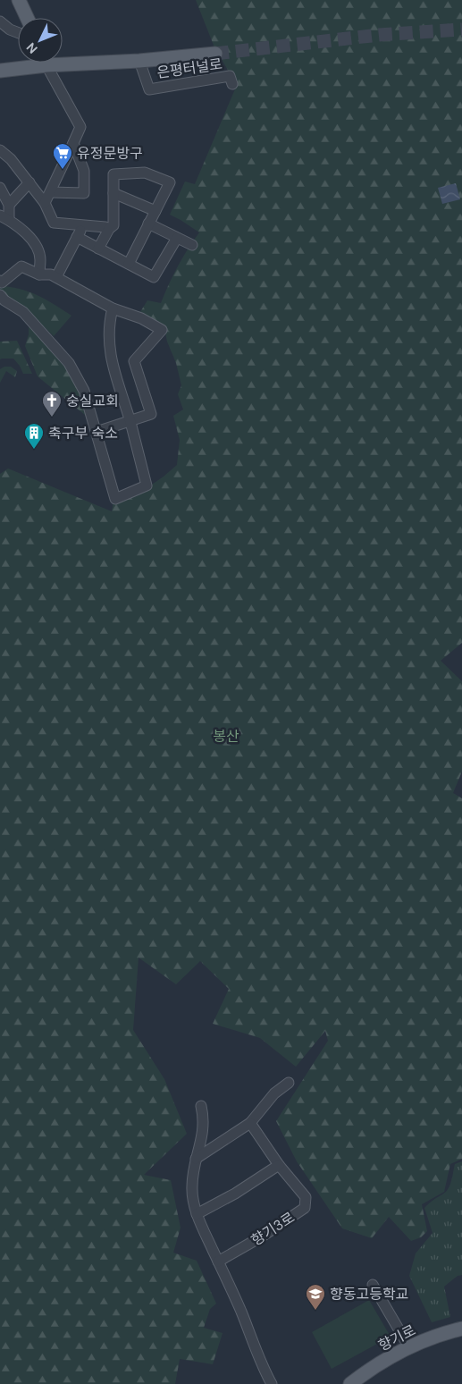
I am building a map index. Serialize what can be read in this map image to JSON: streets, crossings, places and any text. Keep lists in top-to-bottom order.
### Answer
{
  "streets": {
    "main road": ["은평터널로", "향기로"],
    "street": ["향기3로"]
  },
  "parks": ["봉산"],
  "places": {
    "supermarket": ["유정문방구"],
    "church": ["숭실교회"],
    "building": ["축구부 숙소"],
    "school or university": ["향동고등학교"]
  },
  "north": "bottom left"
}
